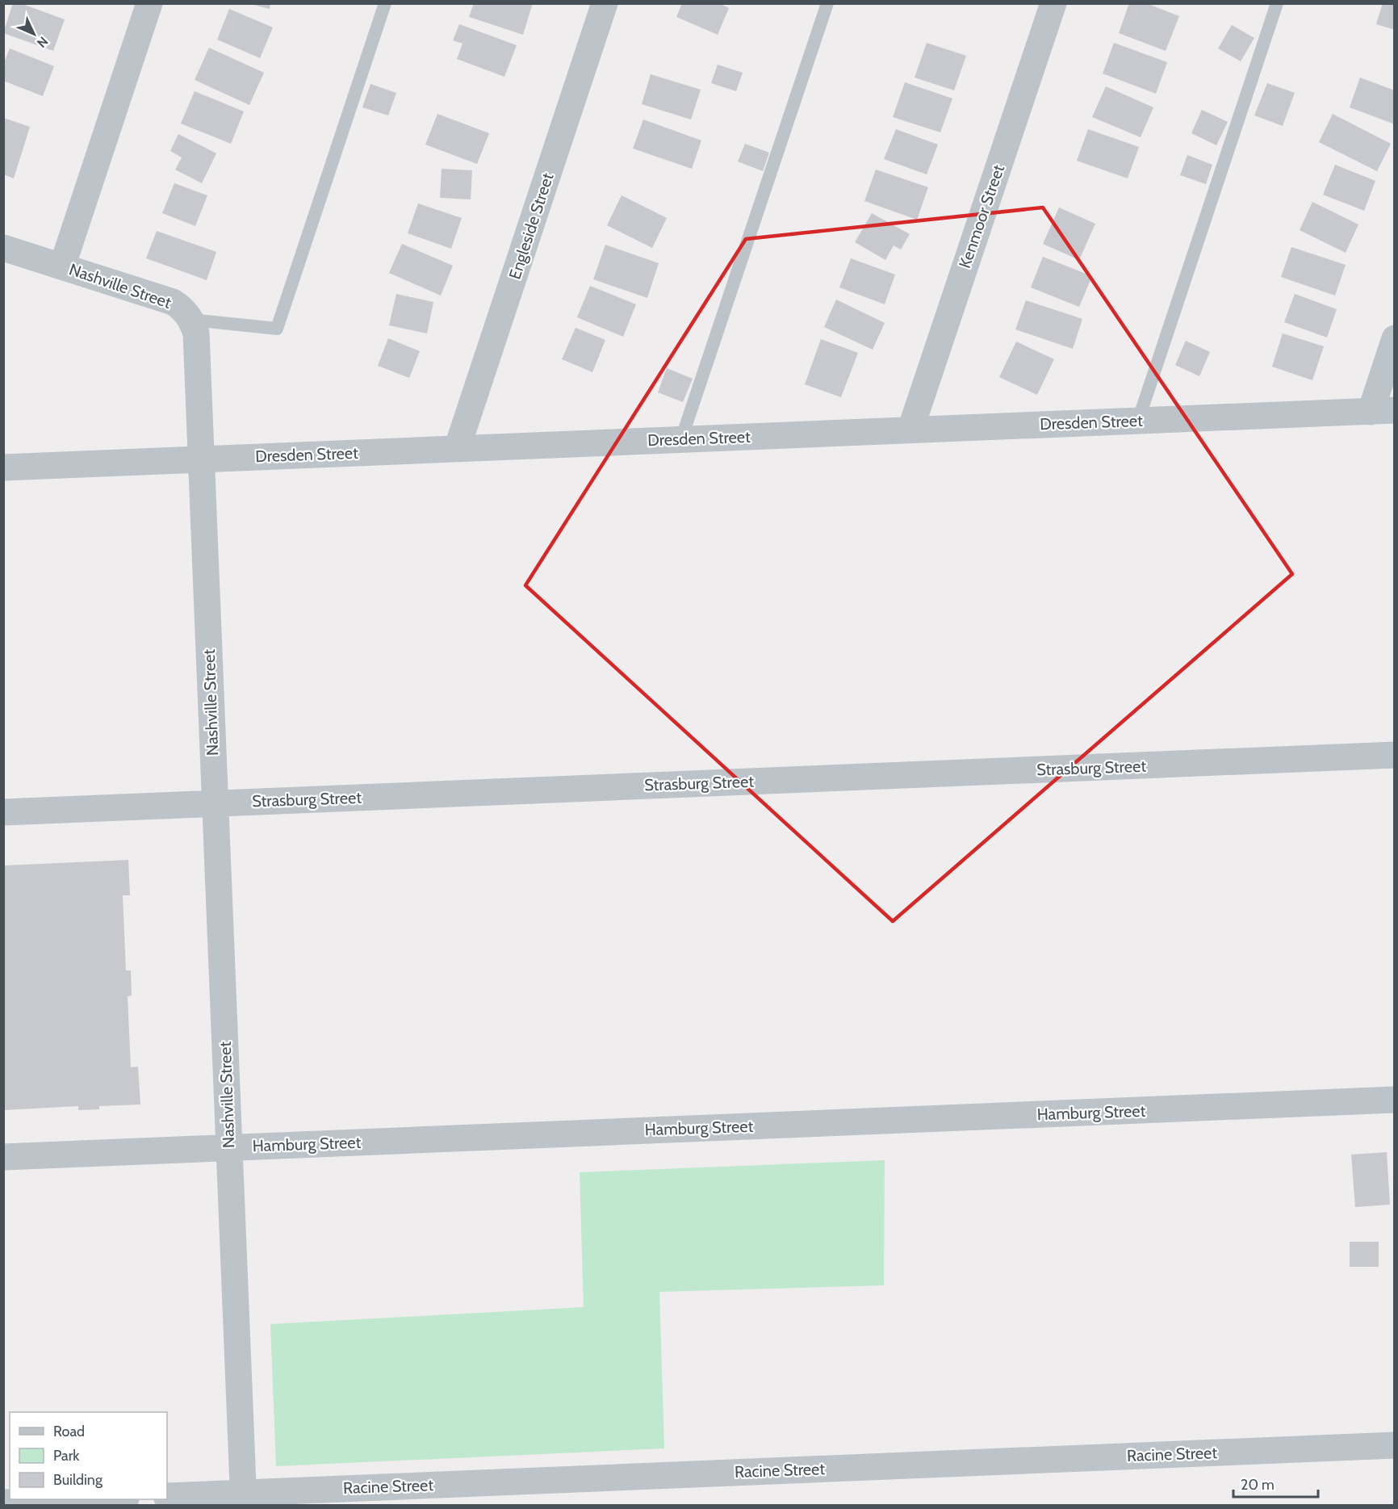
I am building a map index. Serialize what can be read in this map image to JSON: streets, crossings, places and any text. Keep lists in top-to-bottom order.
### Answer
{
  "streets": {
    "street": [
      "Kenmoor Street",
      "Engleside Street",
      "Nashville Street",
      "Dresden Street",
      "Strasburg Street",
      "Hamburg Street",
      "Racine Street"
    ]
  },
  "crossings": [
    ["Kenmoor Street", "Dresden Street"],
    ["Engleside Street", "Dresden Street"],
    ["Nashville Street", "Dresden Street"],
    ["Nashville Street", "Strasburg Street"],
    ["Nashville Street", "Hamburg Street"],
    ["Nashville Street", "Racine Street"]
  ],
  "legend": ["Road", "Park", "Building"],
  "scale_bar": "20 m",
  "north": "bottom right"
}
